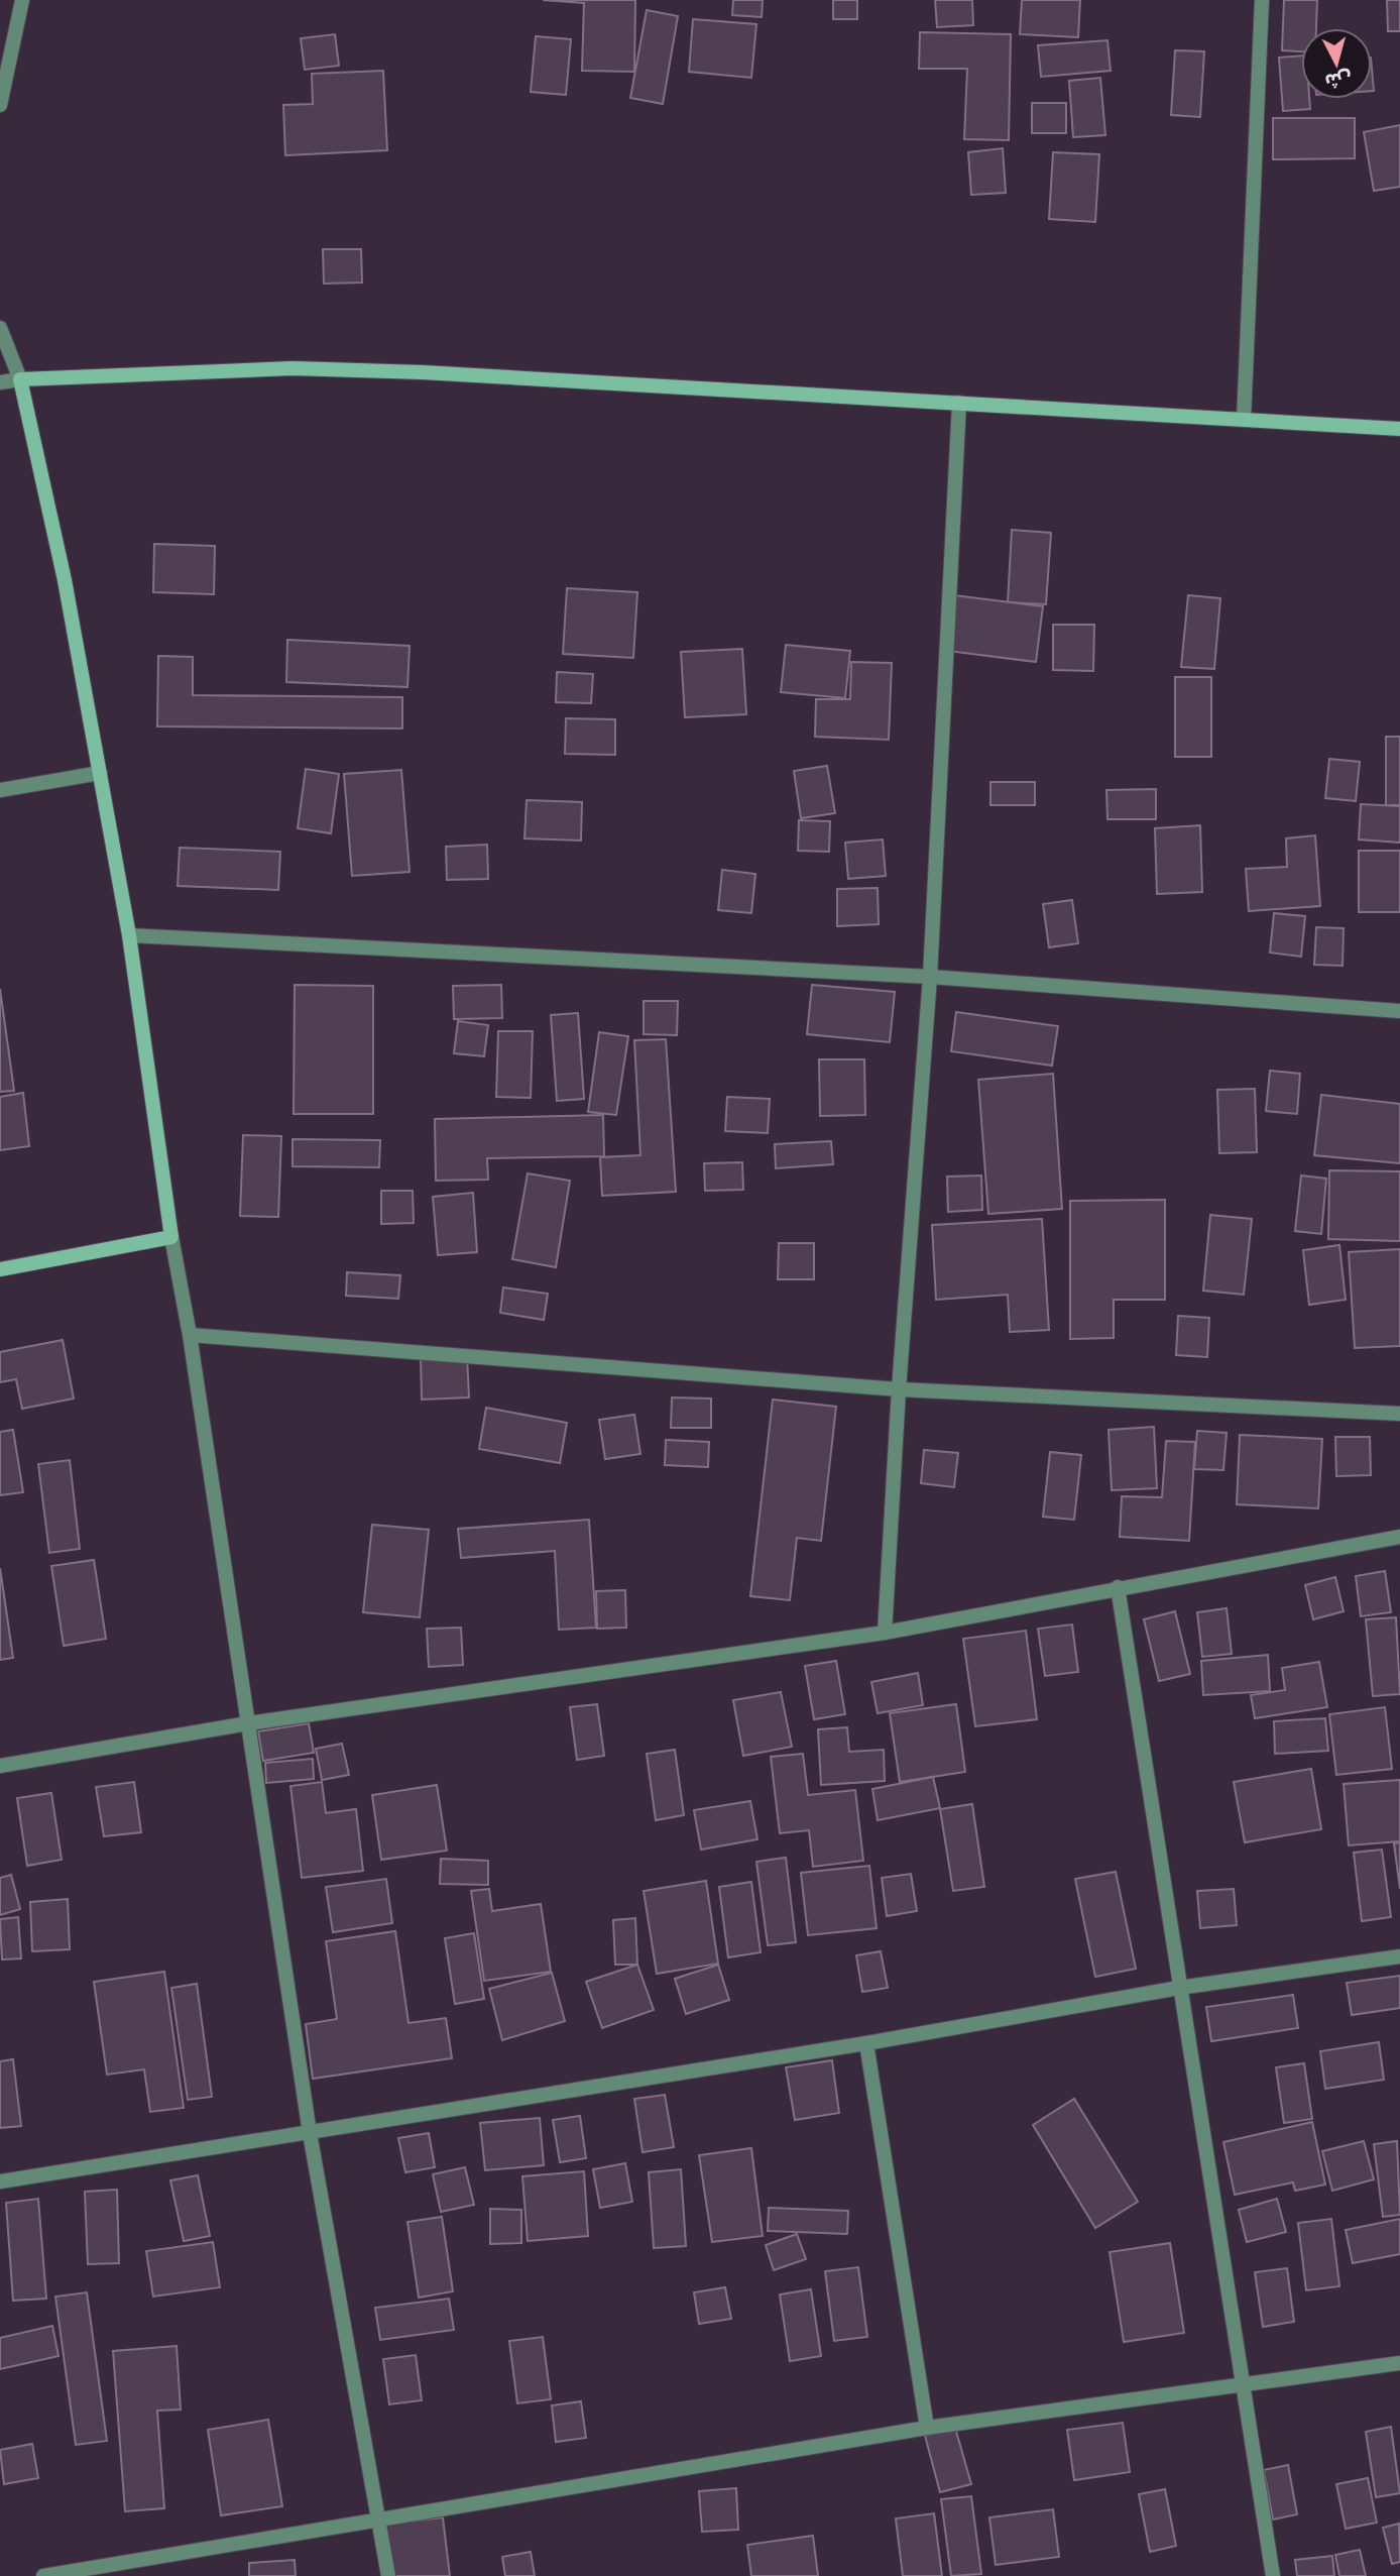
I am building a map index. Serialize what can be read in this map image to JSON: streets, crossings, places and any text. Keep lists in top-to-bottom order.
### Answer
{
  "north": "bottom"
}
